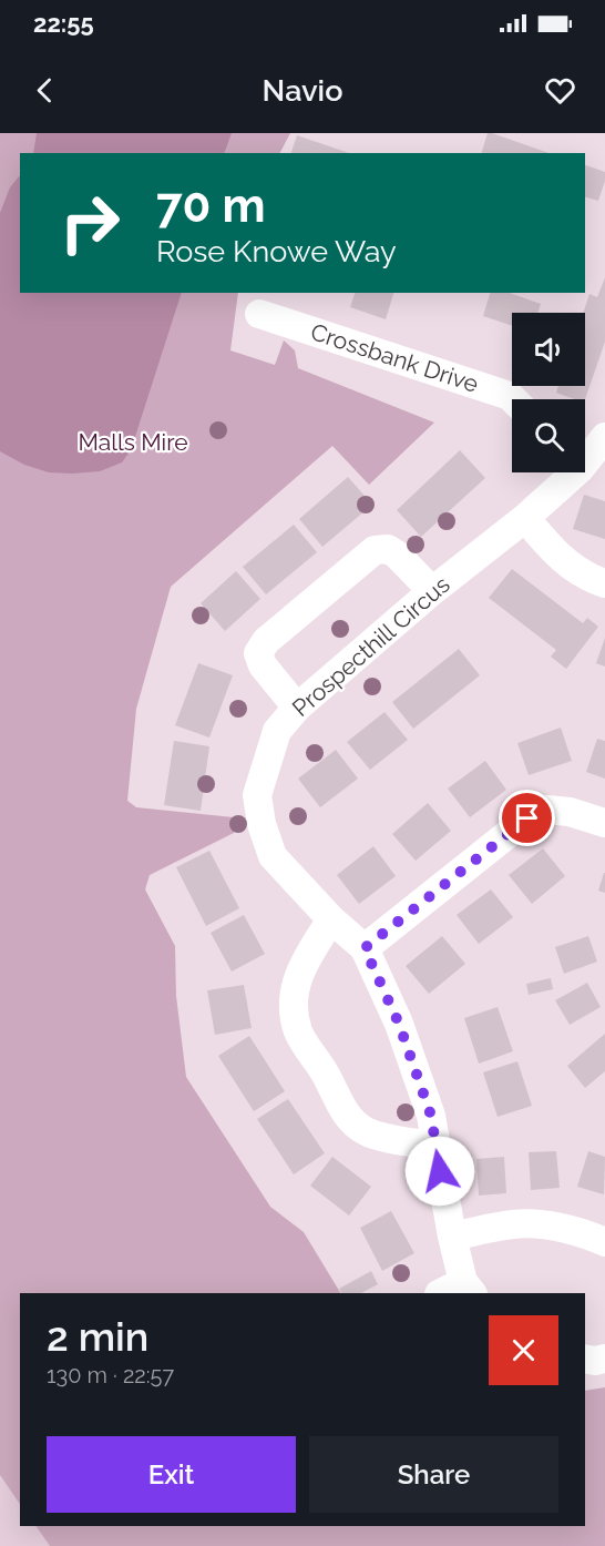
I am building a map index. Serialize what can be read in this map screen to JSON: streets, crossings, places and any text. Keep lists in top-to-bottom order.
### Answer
{
  "streets": {
    "street": ["Crossbank Drive", "Prospecthill Circus"]
  },
  "parks": ["Malls Mire"],
  "page": {
    "status": "22:55",
    "header": "Navio",
    "turn": ["70 m", "Rose Knowe Way"],
    "heading": ["2 min", "130 m · 22:57"],
    "buttons": ["Exit", "Share"]
  }
}
